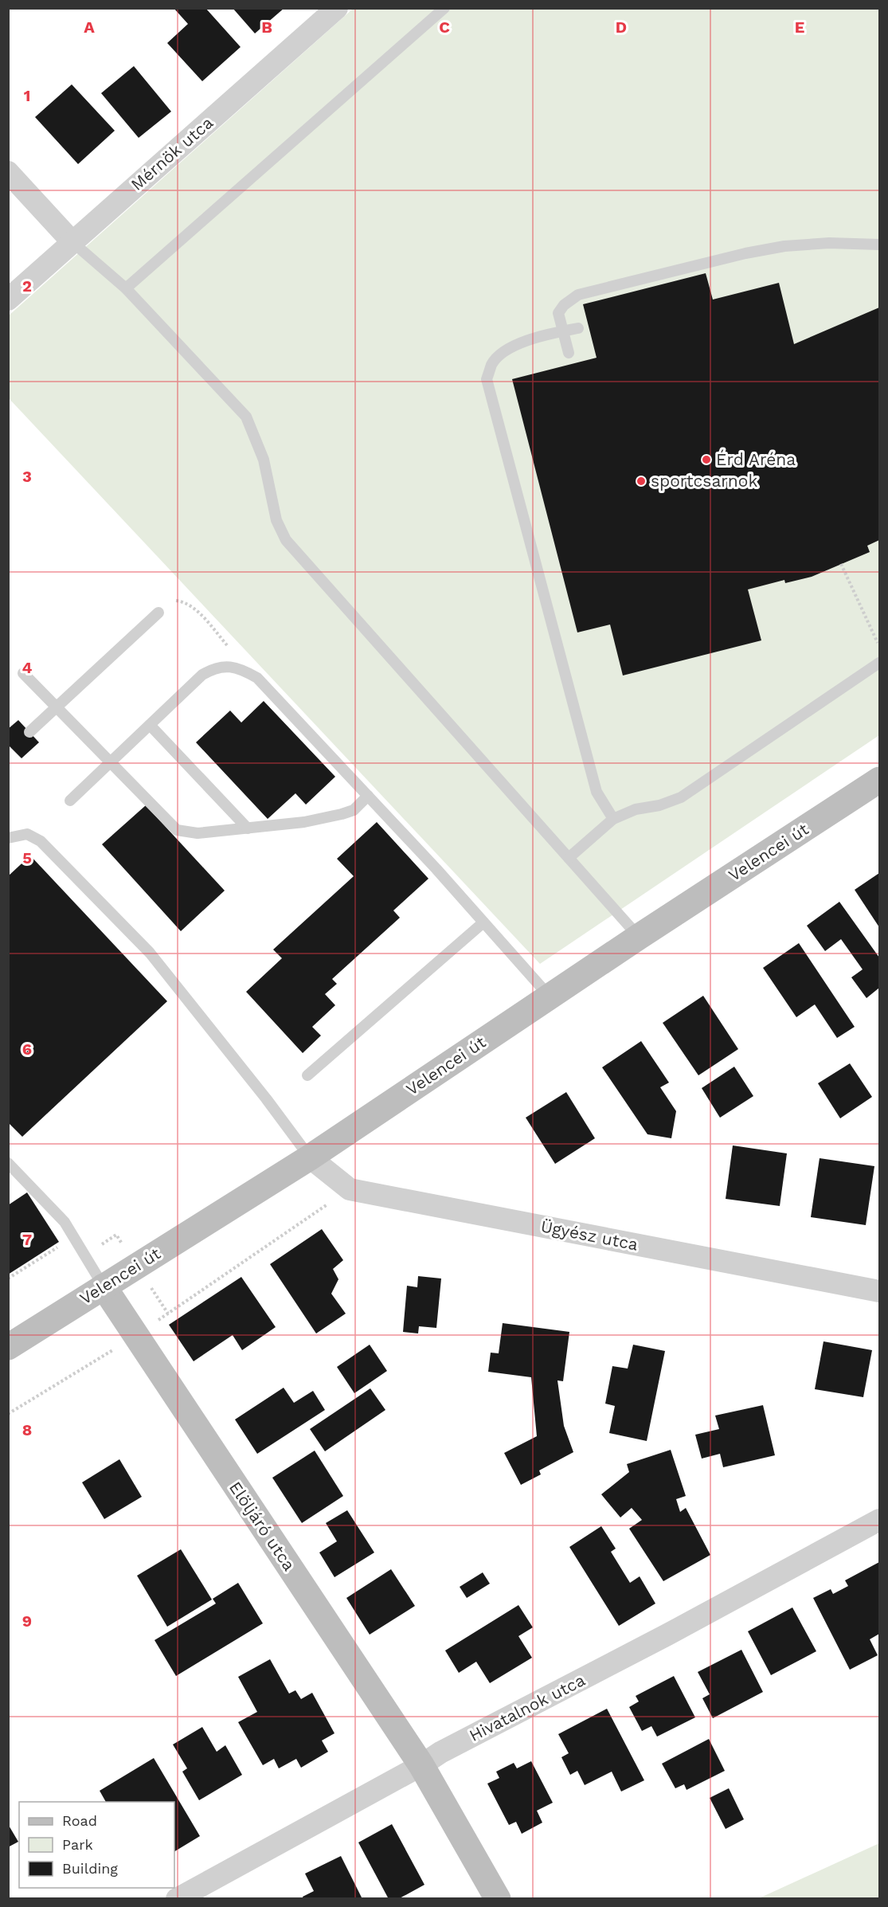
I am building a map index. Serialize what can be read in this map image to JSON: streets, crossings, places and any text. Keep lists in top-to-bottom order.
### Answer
{
  "streets": {
    "main road": ["Velencei út", "Elöljáró utca"],
    "street": ["Mérnök utca", "Ügyész utca", "Hivatalnok utca"]
  },
  "crossings": [
    ["Velencei út", "Ügyész utca"],
    ["Velencei út", "Elöljáró utca"],
    ["Elöljáró utca", "Hivatalnok utca"]
  ],
  "places": ["Érd Aréna", "sportcsarnok"],
  "legend": ["Road", "Park", "Building"],
  "grid": {
    "columns": [
      "A",
      "B",
      "C",
      "D",
      "E"
    ],
    "rows": [
      "1",
      "2",
      "3",
      "4",
      "5",
      "6",
      "7",
      "8",
      "9"
    ]
  }
}
